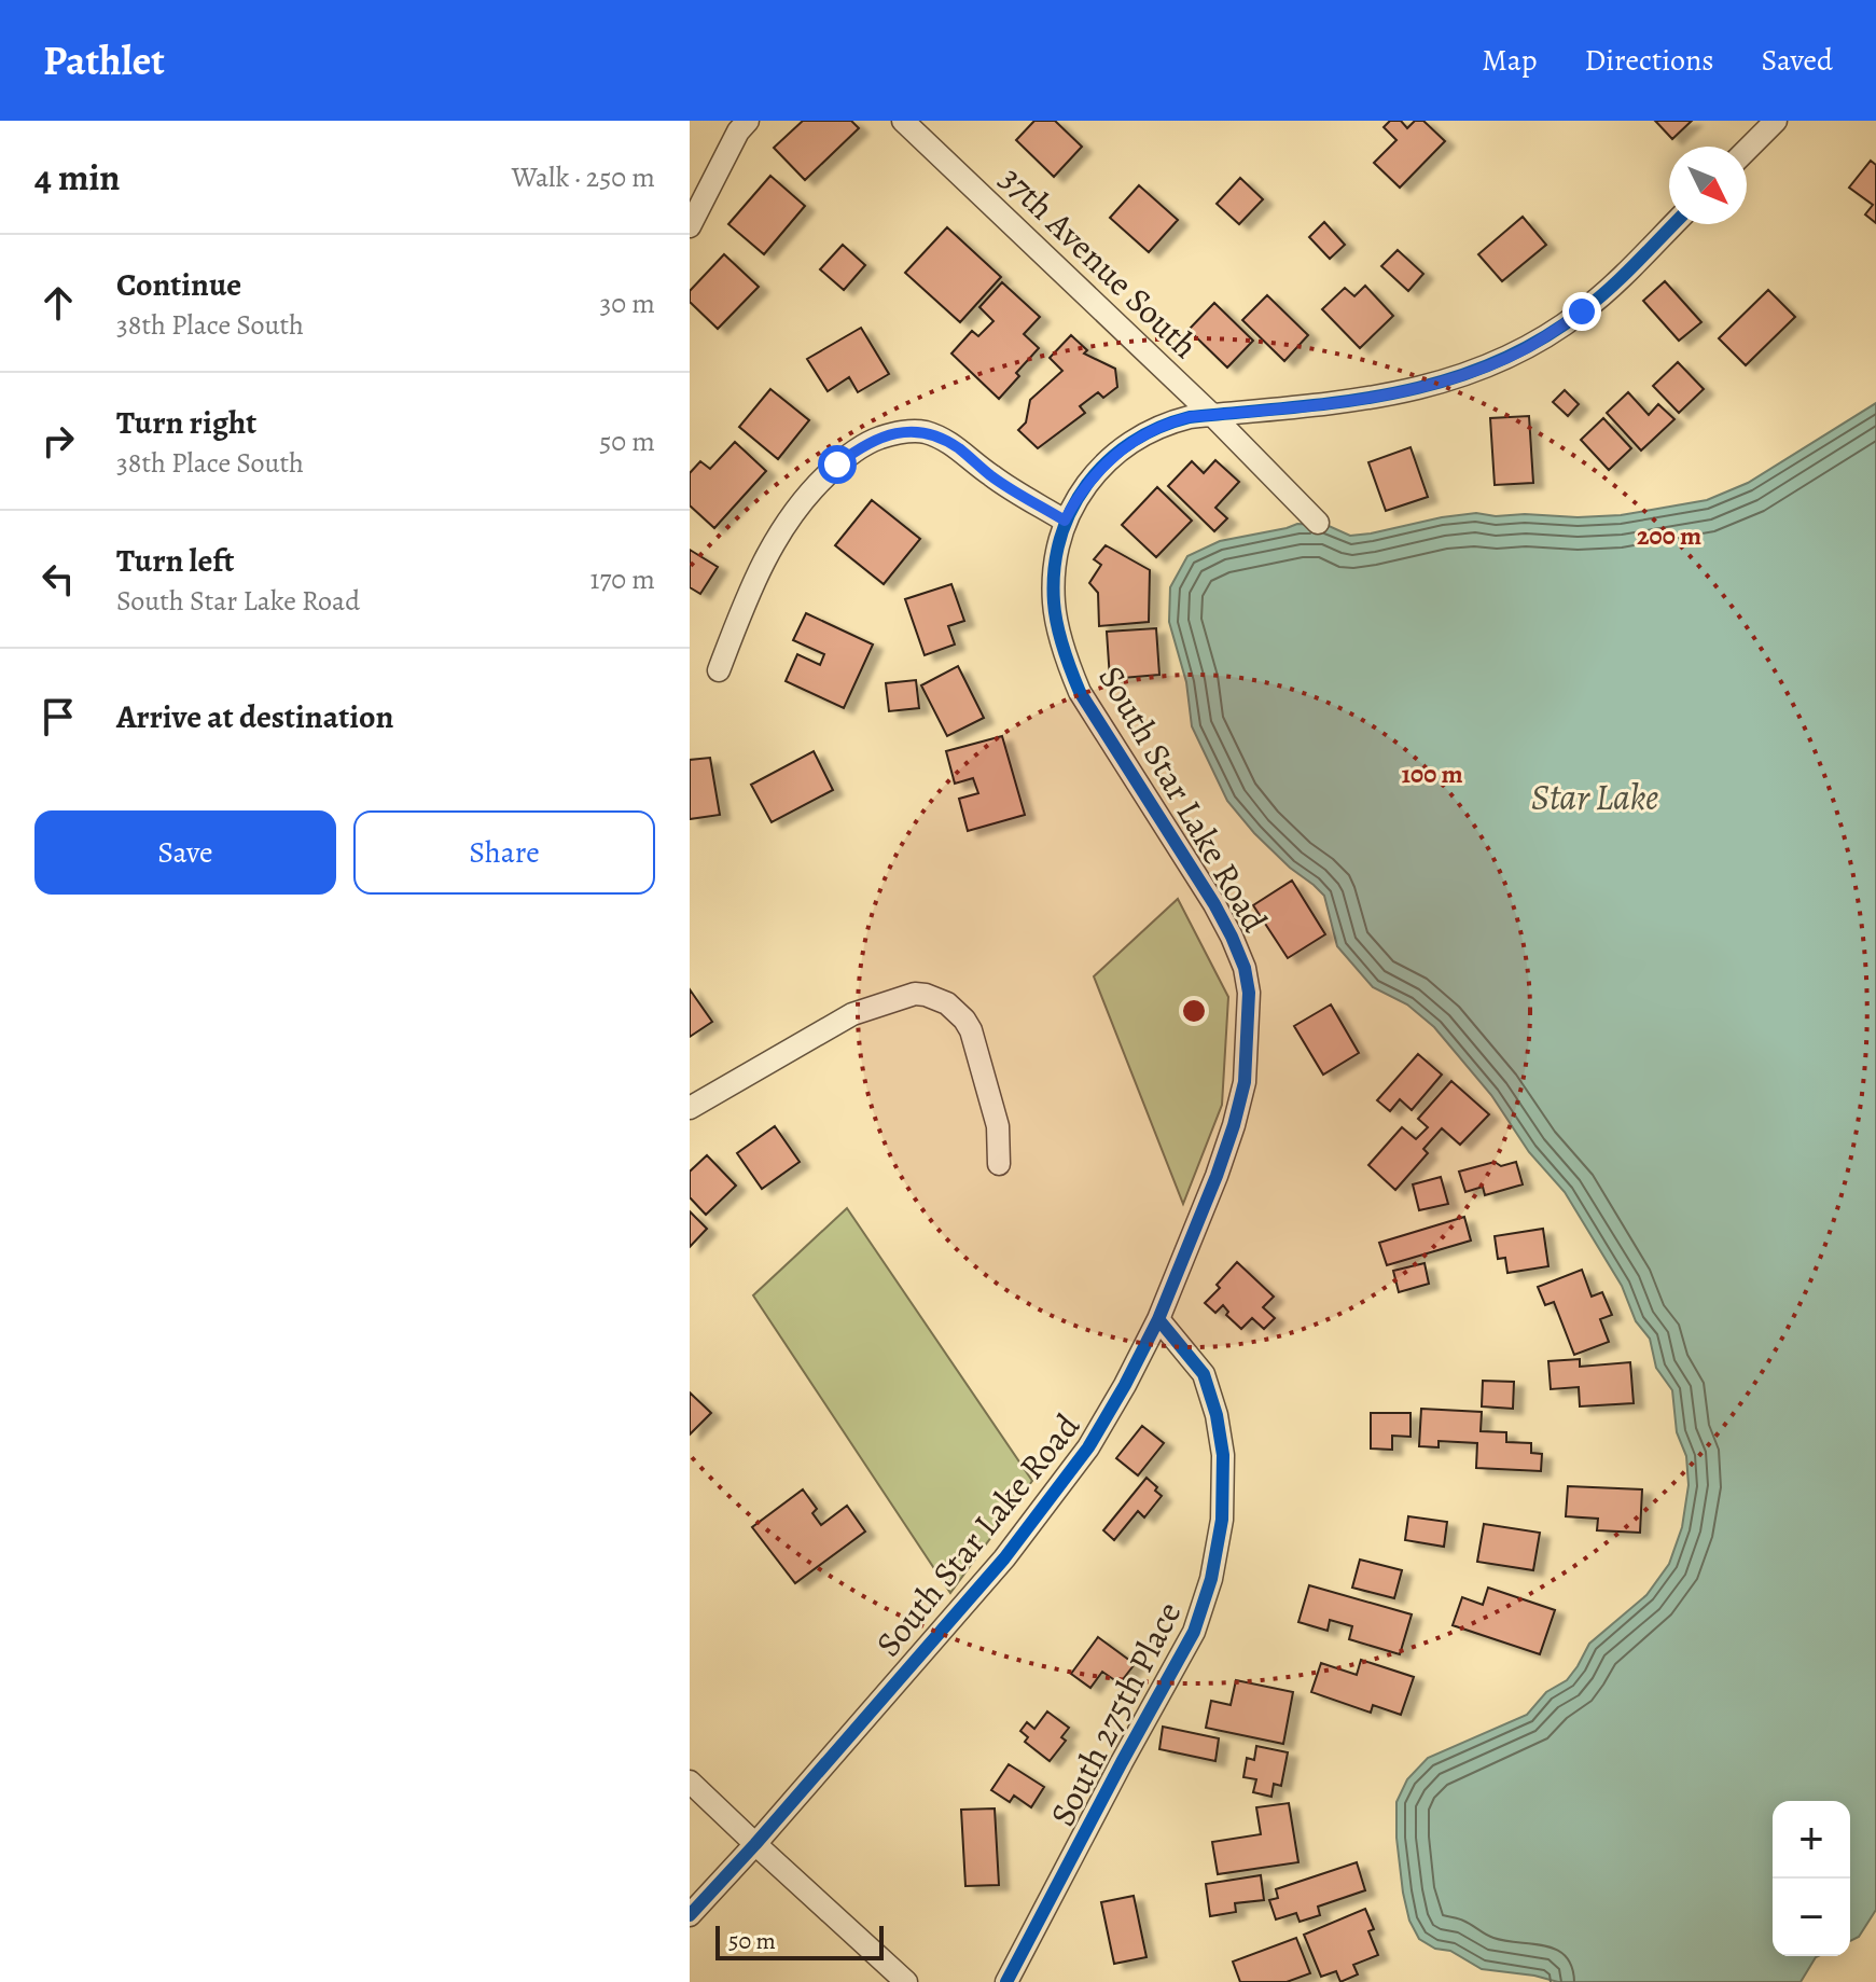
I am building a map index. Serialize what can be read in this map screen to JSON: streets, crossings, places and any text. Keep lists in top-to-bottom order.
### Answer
{
  "streets": {
    "street": ["37th Avenue South", "South Star Lake Road", "South 275th Place"]
  },
  "crossings": [
    ["37th Avenue South", "South Star Lake Road"],
    ["South Star Lake Road", "South 275th Place"]
  ],
  "water": ["Star Lake"],
  "scale_bar": "50 m",
  "north": "bottom right",
  "page": {
    "header": "Pathlet",
    "nav": ["Map", "Directions", "Saved"],
    "heading": ["4 min", "Walk · 250 m"],
    "list": [
      ["Continue", "38th Place South", "30 m"],
      ["Turn right", "38th Place South", "50 m"],
      ["Turn left", "South Star Lake Road", "170 m"],
      "Arrive at destination"
    ],
    "buttons": ["Save", "Share"],
    "map_buttons": ["+", "−"],
    "scale": "50 m"
  },
  "rings": ["200 m", "100 m"]
}
